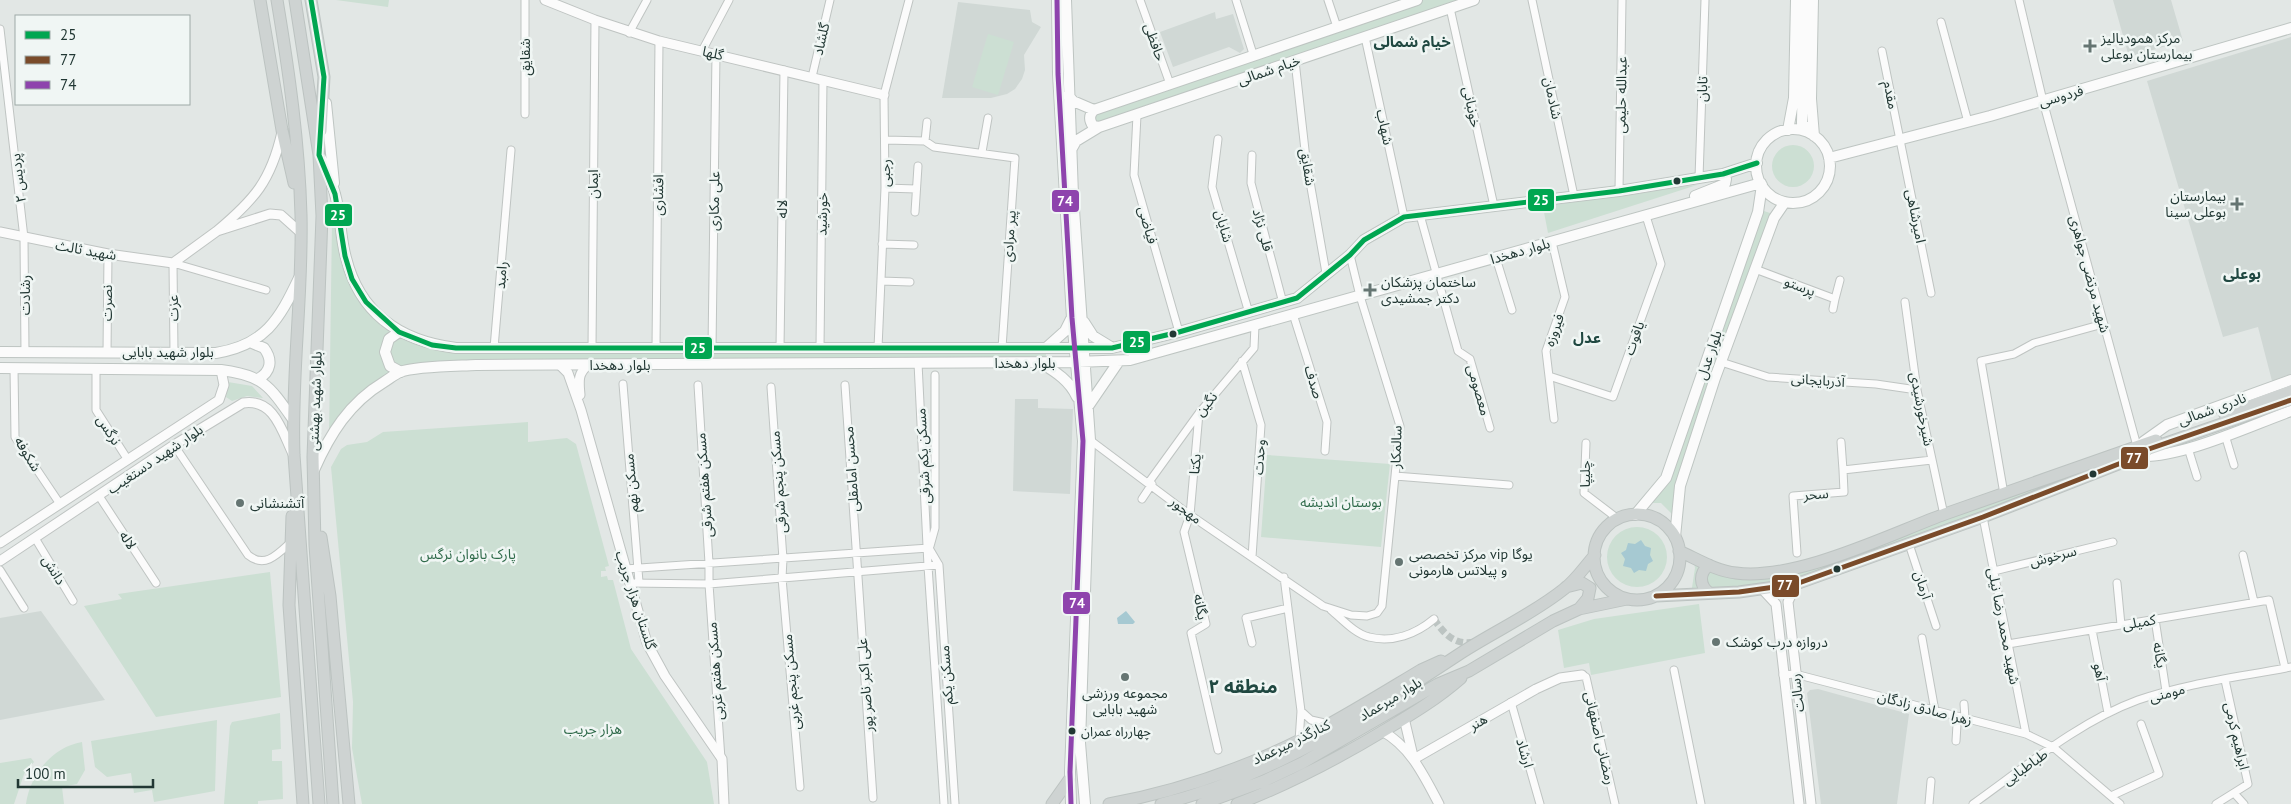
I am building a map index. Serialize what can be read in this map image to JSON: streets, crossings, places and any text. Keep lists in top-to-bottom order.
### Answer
{
  "streets": {
    "main road": [
      "خیام شمالی",
      "فردوسی",
      "بلوار دهخدا",
      "بلوار شهید بابایی",
      "بلوار عدل",
      "بلوار شهید بهشتی",
      "نادری شمالی",
      "بلوار میرعماد",
      "کنارگذر میرعماد"
    ],
    "street": [
      "گلشاد",
      "حافظی",
      "گلها",
      "شقایق",
      "تابان",
      "عبدالله حلیمی",
      "مقدم",
      "شادمان",
      "خونبانی",
      "شهاب",
      "رجبی",
      "پردیس ۲",
      "ایمان",
      "افشاری",
      "علی مکاری",
      "لاله",
      "خورشید",
      "امیرشاهی",
      "فیاضی",
      "شایان",
      "قلی نژاد",
      "پیر مرادی",
      "شهید ثالث",
      "شهید مرتضی جواهری",
      "رامبد",
      "پرستو",
      "رشادت",
      "نصرت",
      "عزت",
      "فیروزه",
      "یاقوت",
      "آذربایجانی",
      "صدف",
      "معصومی",
      "نگین",
      "شیرخورشیدی",
      "نرگس",
      "سالمکار",
      "شکوفه",
      "مسکن یکم شرقی",
      "وحدت",
      "بلوار شهید دستغیب",
      "یکتا",
      "محسن امامقلی",
      "چلیپا",
      "مسکن پنجم شرقی",
      "مسکن نهم",
      "مسکن هفتم شرقی",
      "سحر",
      "مهجور",
      "سرخوش",
      "دانش",
      "آرمان",
      "گلستان هزار جریب",
      "یگانه",
      "کمیلی",
      "شهید محمد رضا نیلی",
      "مسکن هفتم غربی",
      "آهو",
      "مسکن یکم",
      "مسکن پنجم غربی",
      "علی اکبر ناصر پور",
      "رسالت",
      "مومنی",
      "زهرا صادق زادگان",
      "هنر",
      "ابراهیم کرمی",
      "رمضانی اصفهانی",
      "ارشاد",
      "طباطبایی"
    ]
  },
  "crossings": [
    ["گلشاد", "گلها"],
    ["حافظی", "خیام شمالی"],
    ["گلها", "رجبی"],
    ["گلها", "ایمان"],
    ["گلها", "افشاری"],
    ["گلها", "علی مکاری"],
    ["گلها", "لاله"],
    ["گلها", "خورشید"],
    ["شقایق", "خیام شمالی"],
    ["شقایق", "بلوار دهخدا"],
    ["خیام شمالی", "خونبانی"],
    ["خیام شمالی", "شهاب"],
    ["خیام شمالی", "فیاضی"],
    ["تابان", "بلوار دهخدا"],
    ["عبدالله حلیمی", "بلوار دهخدا"],
    ["مقدم", "فردوسی"],
    ["مقدم", "امیرشاهی"],
    ["فردوسی", "امیرشاهی"],
    ["فردوسی", "بلوار دهخدا"],
    ["فردوسی", "شهید مرتضی جواهری"],
    ["فردوسی", "بلوار عدل"],
    ["شادمان", "بلوار دهخدا"],
    ["خونبانی", "بلوار دهخدا"],
    ["شهاب", "بلوار دهخدا"],
    ["رجبی", "بلوار دهخدا"],
    ["پردیس ۲", "شهید ثالث"],
    ["پردیس ۲", "رشادت"],
    ["ایمان", "بلوار دهخدا"],
    ["افشاری", "بلوار دهخدا"],
    ["علی مکاری", "بلوار دهخدا"],
    ["لاله", "بلوار دهخدا"],
    ["لاله", "بلوار شهید دستغیب"],
    ["خورشید", "بلوار دهخدا"],
    ["فیاضی", "بلوار دهخدا"],
    ["شایان", "بلوار دهخدا"],
    ["قلی نژاد", "بلوار دهخدا"],
    ["پیر مرادی", "بلوار دهخدا"],
    ["شهید ثالث", "رشادت"],
    ["شهید ثالث", "نصرت"],
    ["شهید ثالث", "عزت"],
    ["شهید ثالث", "بلوار شهید بابایی"],
    ["شهید ثالث", "بلوار شهید بهشتی"],
    ["بلوار دهخدا", "رامبد"],
    ["بلوار دهخدا", "فیروزه"],
    ["بلوار دهخدا", "یاقوت"],
    ["بلوار دهخدا", "بلوار عدل"],
    ["بلوار دهخدا", "صدف"],
    ["بلوار دهخدا", "معصومی"],
    ["بلوار دهخدا", "بلوار شهید بهشتی"],
    ["بلوار دهخدا", "نگین"],
    ["بلوار دهخدا", "سالمکار"],
    ["بلوار دهخدا", "مسکن یکم شرقی"],
    ["شهید مرتضی جواهری", "نادری شمالی"],
    ["پرستو", "بلوار عدل"],
    ["رشادت", "بلوار شهید بابایی"],
    ["نصرت", "بلوار شهید بابایی"],
    ["عزت", "بلوار شهید بابایی"],
    ["عزت", "بلوار شهید بهشتی"],
    ["فیروزه", "یاقوت"],
    ["بلوار شهید بابایی", "بلوار شهید بهشتی"],
    ["بلوار شهید بابایی", "نرگس"],
    ["بلوار شهید بابایی", "شکوفه"],
    ["بلوار عدل", "آذربایجانی"],
    ["بلوار عدل", "نادری شمالی"],
    ["بلوار عدل", "چلیپا"],
    ["بلوار عدل", "بلوار میرعماد"],
    ["آذربایجانی", "شیرخورشیدی"],
    ["بلوار شهید بهشتی", "بلوار شهید دستغیب"],
    ["نگین", "وحدت"],
    ["نگین", "یکتا"],
    ["نگین", "مهجور"],
    ["شیرخورشیدی", "نادری شمالی"],
    ["نادری شمالی", "چلیپا"],
    ["نادری شمالی", "آرمان"],
    ["نادری شمالی", "شهید محمد رضا نیلی"],
    ["نادری شمالی", "رسالت"],
    ["نادری شمالی", "بلوار میرعماد"],
    ["نرگس", "بلوار شهید دستغیب"],
    ["سالمکار", "مهجور"],
    ["شکوفه", "بلوار شهید دستغیب"],
    ["مسکن یکم شرقی", "مسکن یکم"],
    ["وحدت", "مهجور"],
    ["بلوار شهید دستغیب", "دانش"],
    ["یکتا", "مهجور"],
    ["یکتا", "یگانه"],
    ["محسن امامقلی", "علی اکبر ناصر پور"],
    ["چلیپا", "بلوار میرعماد"],
    ["مسکن پنجم شرقی", "مسکن پنجم غربی"],
    ["مسکن هفتم شرقی", "مسکن هفتم غربی"],
    ["مهجور", "یگانه"],
    ["سرخوش", "شهید محمد رضا نیلی"],
    ["گلستان هزار جریب", "مسکن هفتم غربی"],
    ["یگانه", "کمیلی"],
    ["یگانه", "مومنی"],
    ["کمیلی", "شهید محمد رضا نیلی"],
    ["کمیلی", "آهو"],
    ["کمیلی", "مومنی"],
    ["شهید محمد رضا نیلی", "زهرا صادق زادگان"],
    ["آهو", "مومنی"],
    ["رسالت", "زهرا صادق زادگان"],
    ["مومنی", "زهرا صادق زادگان"],
    ["مومنی", "ابراهیم کرمی"],
    ["مومنی", "طباطبایی"],
    ["بلوار میرعماد", "کنارگذر میرعماد"],
    ["زهرا صادق زادگان", "طباطبایی"],
    ["هنر", "رمضانی اصفهانی"],
    ["هنر", "ارشاد"]
  ],
  "districts": [
    "خیام شمالی",
    "بوعلی",
    "عدل",
    "منطقه ۲"
  ],
  "parks": ["بوستان اندیشه", "پارک بانوان نرگس", "هزار جریب"],
  "places": {
    "health": ["مرکز همودیالیز بیمارستان بوعلی", "بیمارستان بوعلی سینا", "ساختمان پزشکان دکتر جمشیدی"],
    "other": [
      "آتشنشانی",
      "مرکز تخصصی vip یوگا و پیلاتس هارمونی",
      "دروازه درب کوشک",
      "مجموعه ورزشی شهید بابایی",
      "چهارراه عمران"
    ]
  },
  "lines": ["transit line 25", "transit line 74", "transit line 77"],
  "legend": ["25", "77", "74"],
  "scale_bar": "100 m"
}
